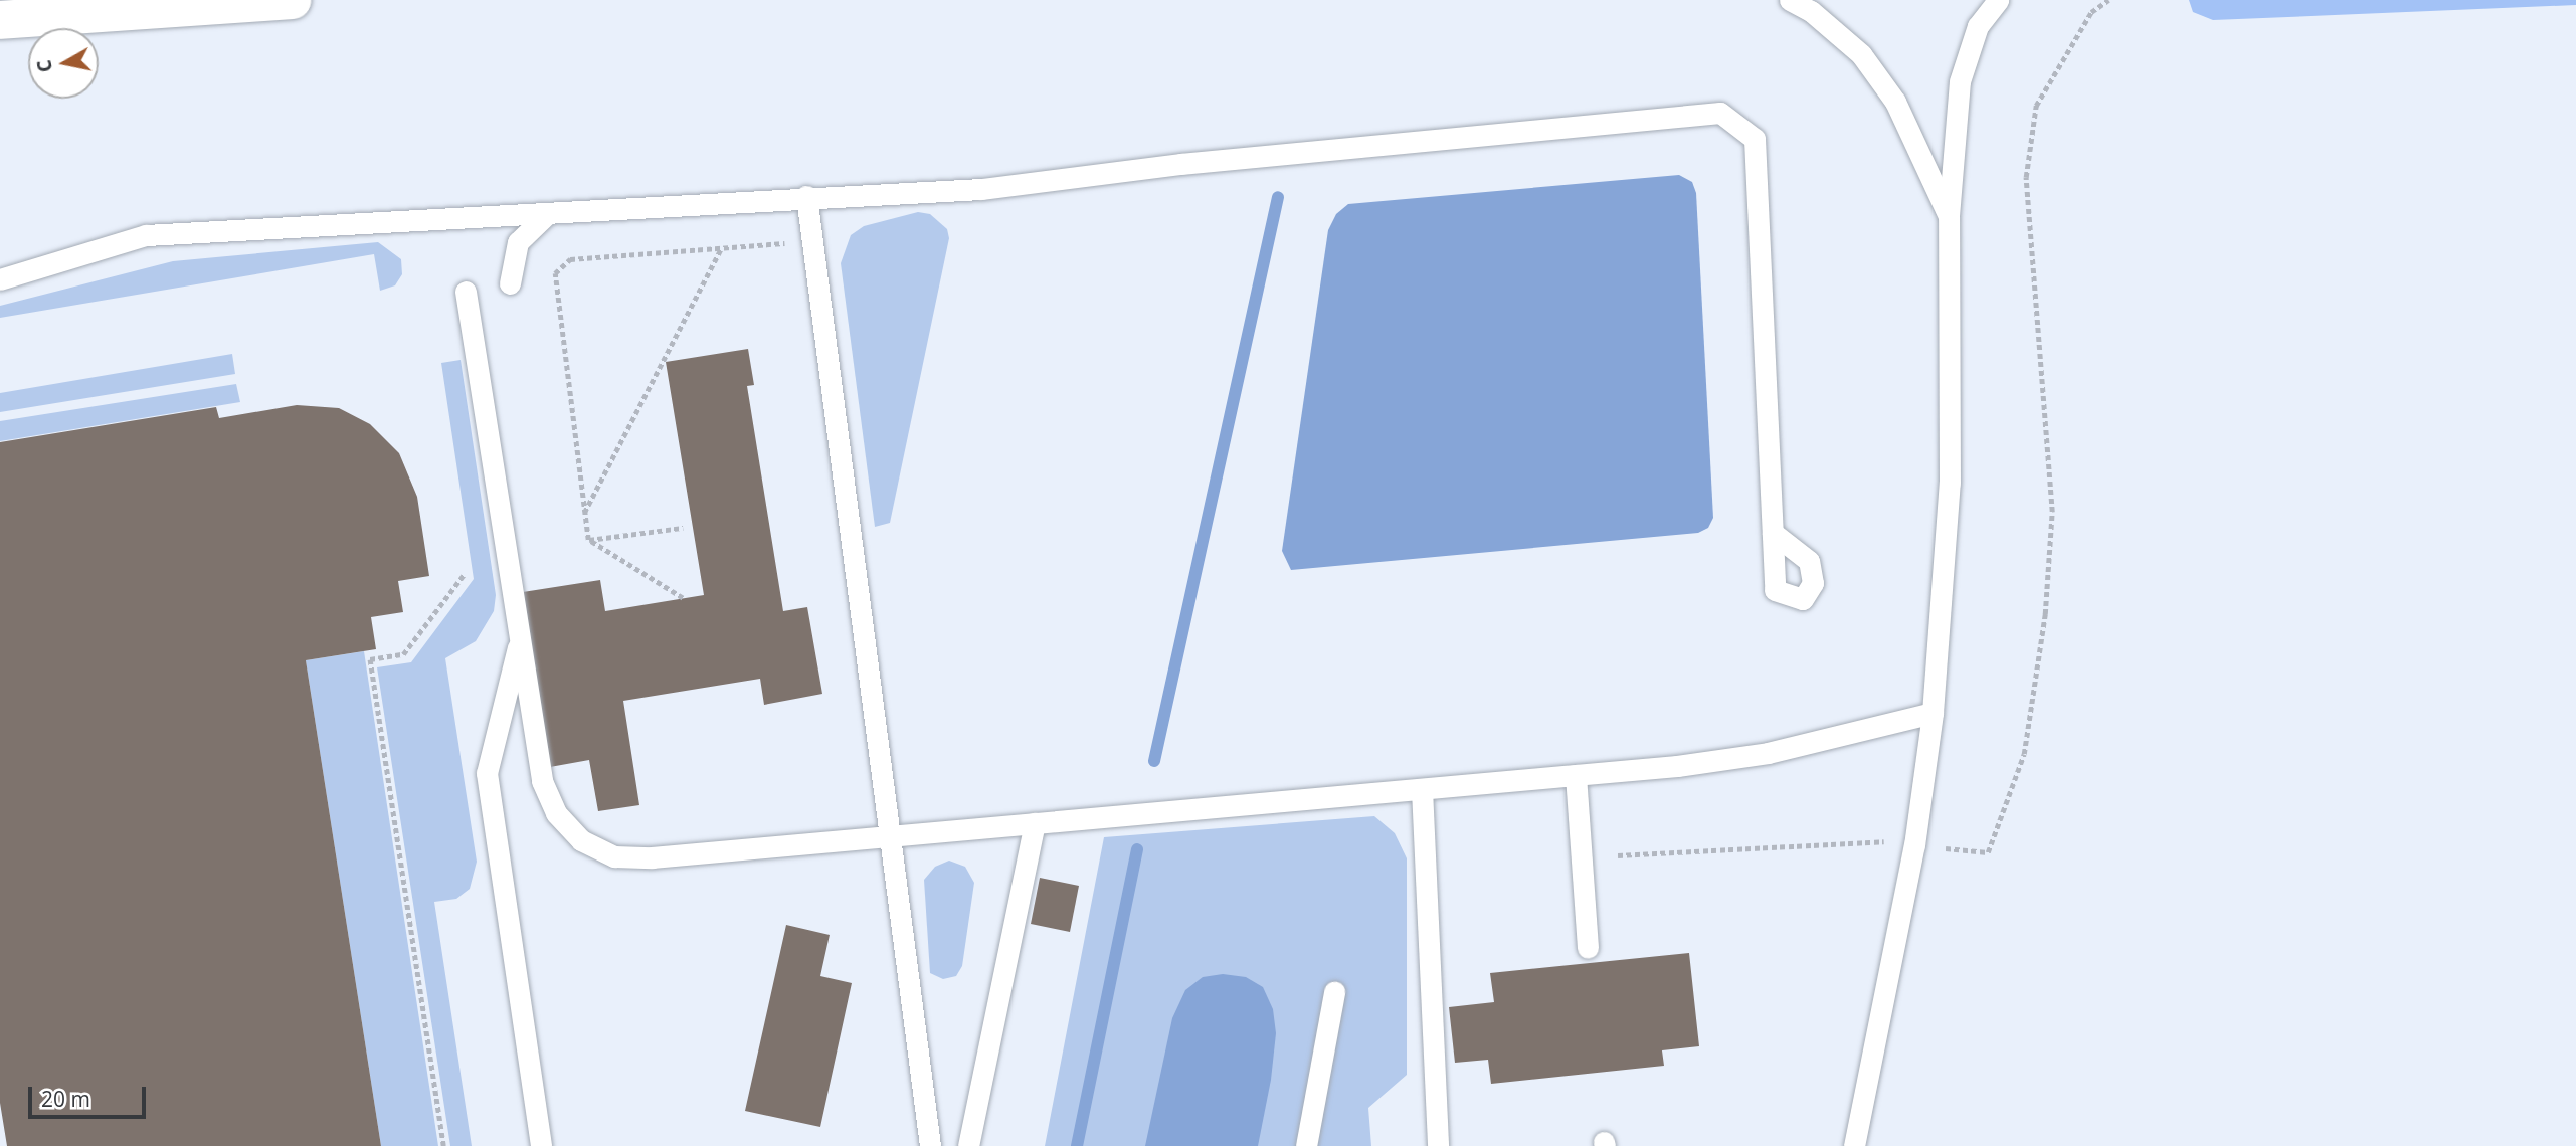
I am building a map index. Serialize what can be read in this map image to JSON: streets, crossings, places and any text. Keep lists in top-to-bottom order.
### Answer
{
  "scale_bar": "20 m",
  "north": "left"
}
